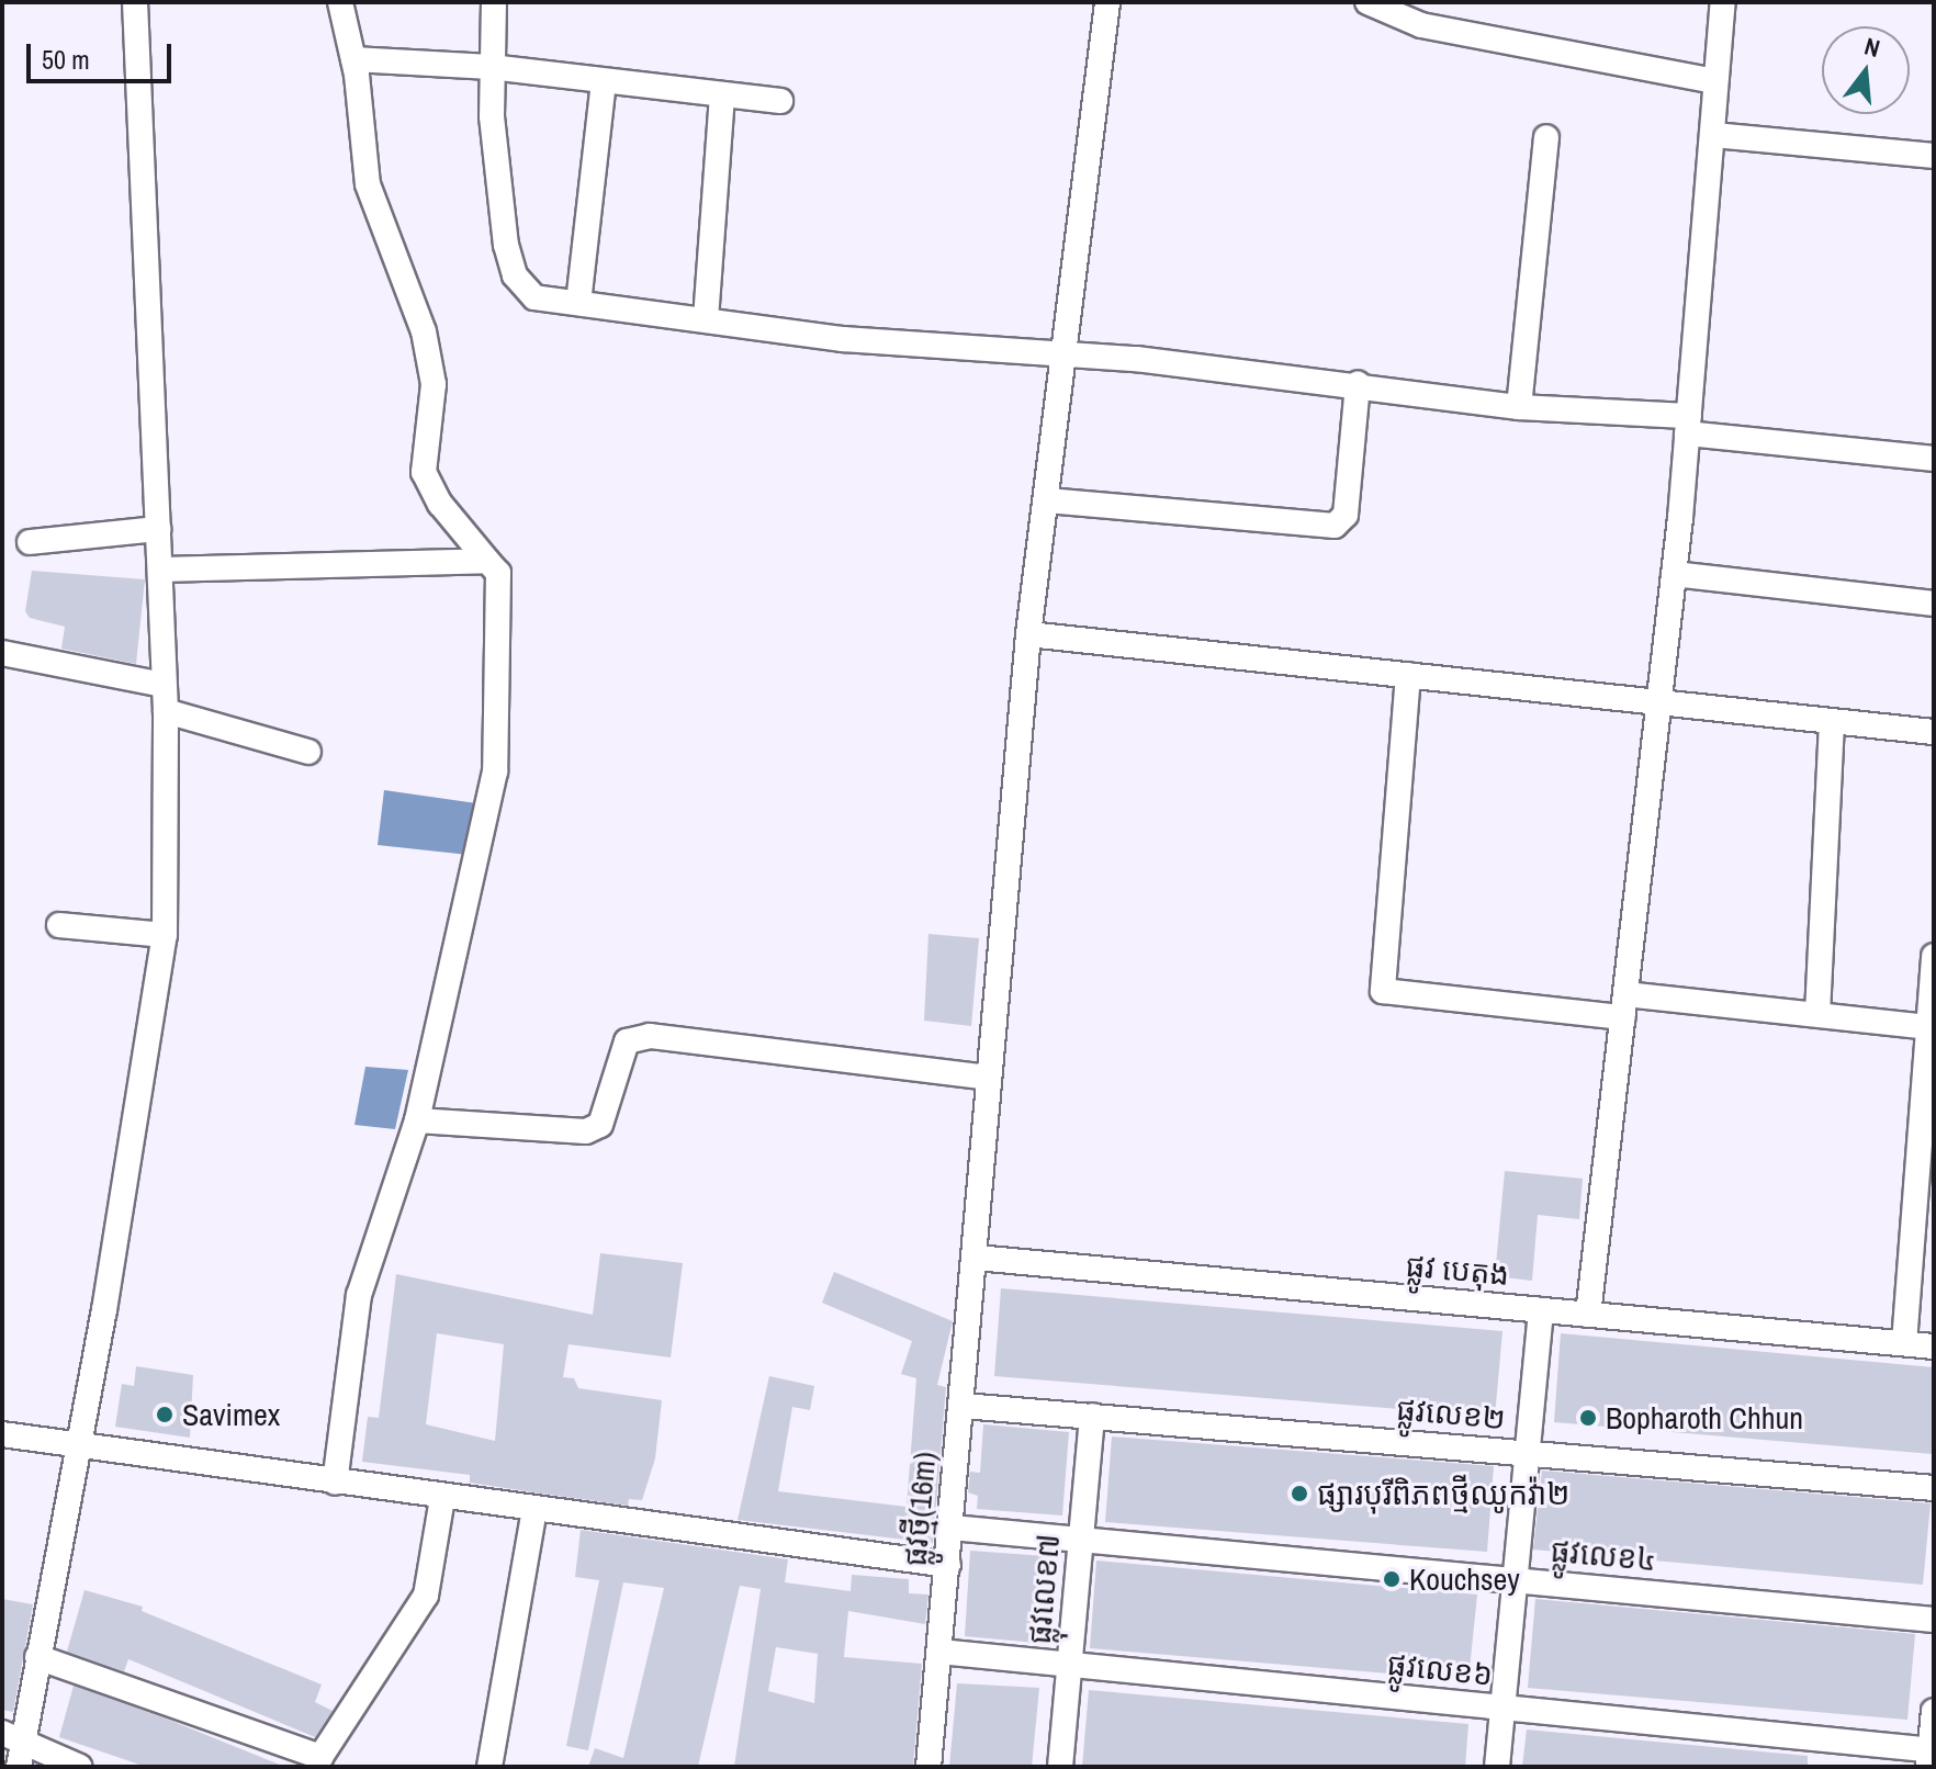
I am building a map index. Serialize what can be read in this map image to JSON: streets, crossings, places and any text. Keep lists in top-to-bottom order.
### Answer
{
  "streets": {
    "street": [
      "ផ្លូវ បេតុង",
      "ផ្លូវលេខ២",
      "ផ្លូវថ្មី(16m)",
      "ផ្លូវលេខ៤",
      "ផ្លុវលេខ៧",
      "ផ្លូវលេខ៦"
    ]
  },
  "crossings": [
    ["ផ្លូវ បេតុង", "ផ្លូវថ្មី(16m)"],
    ["ផ្លូវលេខ២", "ផ្លូវថ្មី(16m)"],
    ["ផ្លូវលេខ២", "ផ្លុវលេខ៧"],
    ["ផ្លូវថ្មី(16m)", "ផ្លូវលេខ៤"],
    ["ផ្លូវថ្មី(16m)", "ផ្លូវលេខ៦"],
    ["ផ្លូវលេខ៤", "ផ្លុវលេខ៧"],
    ["ផ្លុវលេខ៧", "ផ្លូវលេខ៦"]
  ],
  "places": [
    "Savimex",
    "Bopharoth Chhun",
    "ផ្សារបុរីពិភពថ្មីឈូកវ៉ា២",
    "Kouchsey"
  ],
  "scale_bar": "50 m",
  "north": "top"
}
